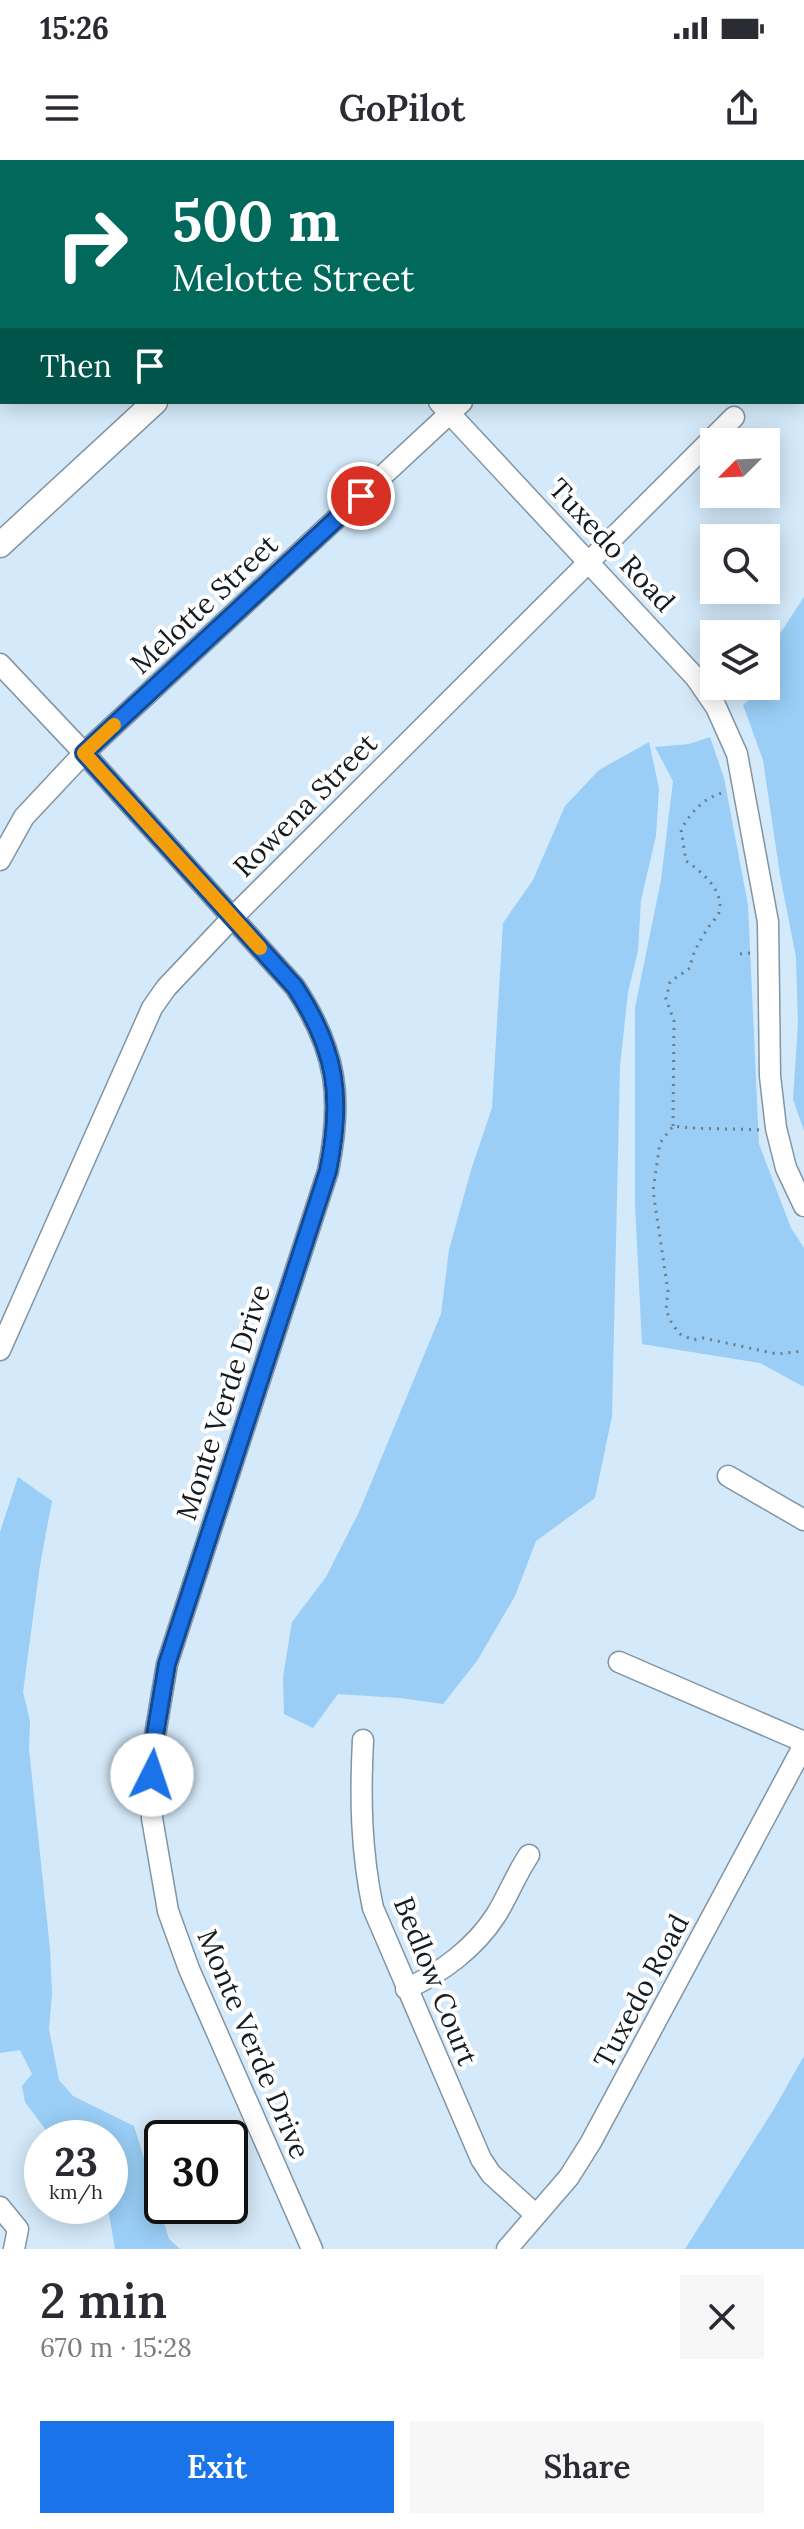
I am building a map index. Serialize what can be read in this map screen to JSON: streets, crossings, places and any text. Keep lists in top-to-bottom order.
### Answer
{
  "streets": {
    "street": [
      "Tuxedo Road",
      "Melotte Street",
      "Rowena Street",
      "Monte Verde Drive",
      "Bedlow Court"
    ]
  },
  "crossings": [
    ["Tuxedo Road", "Melotte Street"],
    ["Tuxedo Road", "Rowena Street"],
    ["Tuxedo Road", "Bedlow Court"],
    ["Melotte Street", "Monte Verde Drive"],
    ["Rowena Street", "Monte Verde Drive"]
  ],
  "north": "bottom left",
  "page": {
    "status": "15:26",
    "header": "GoPilot",
    "turn": ["500 m", "Melotte Street"],
    "then": "Then",
    "speed": "23 km/h",
    "limit": "30",
    "heading": ["2 min", "670 m · 15:28"],
    "buttons": ["Exit", "Share"]
  }
}
